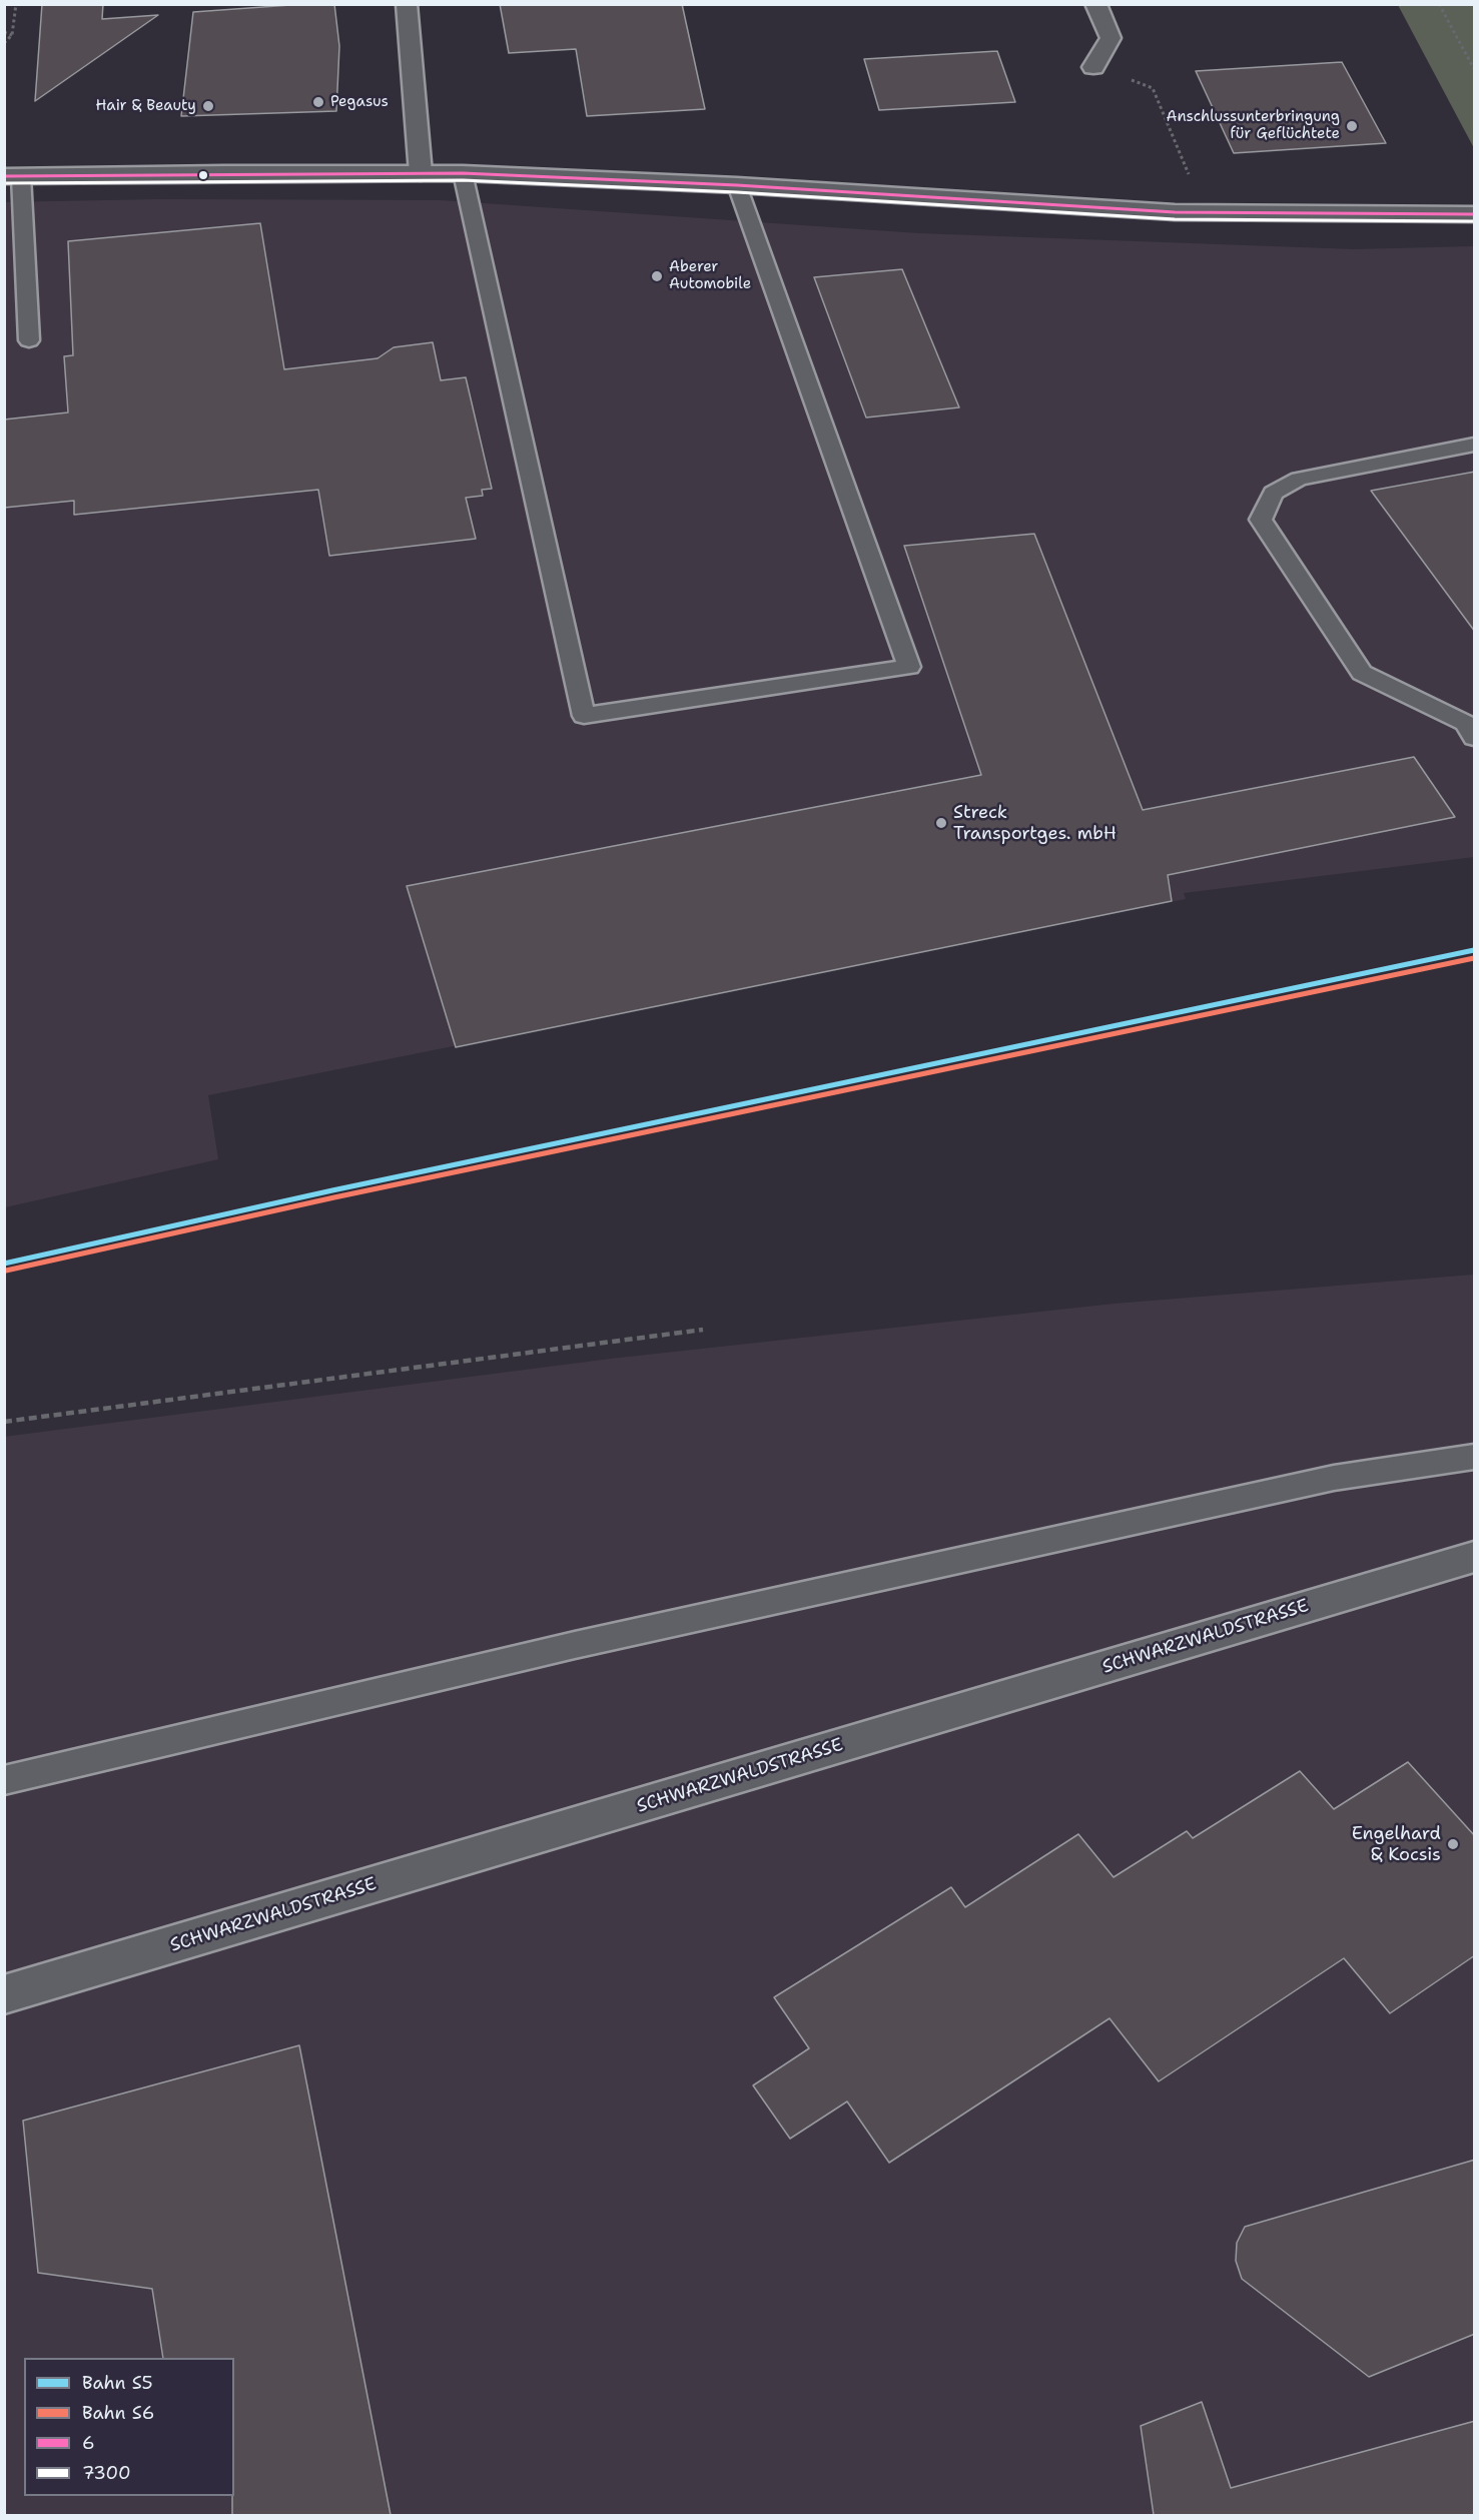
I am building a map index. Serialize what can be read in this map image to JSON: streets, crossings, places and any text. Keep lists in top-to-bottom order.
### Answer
{
  "streets": {
    "main road": ["SCHWARZWALDSTRASSE"]
  },
  "places": [
    "Pegasus",
    "Hair & Beauty",
    "Anschlussunterbringung für Geflüchtete",
    "Aberer Automobile",
    "Streck Transportges. mbH",
    "Engelhard & Kocsis"
  ],
  "lines": [
    "transit line 6",
    "transit line 7300",
    "rail line S5",
    "rail line S6"
  ],
  "legend": [
    "Bahn S5",
    "Bahn S6",
    "6",
    "7300"
  ]
}
